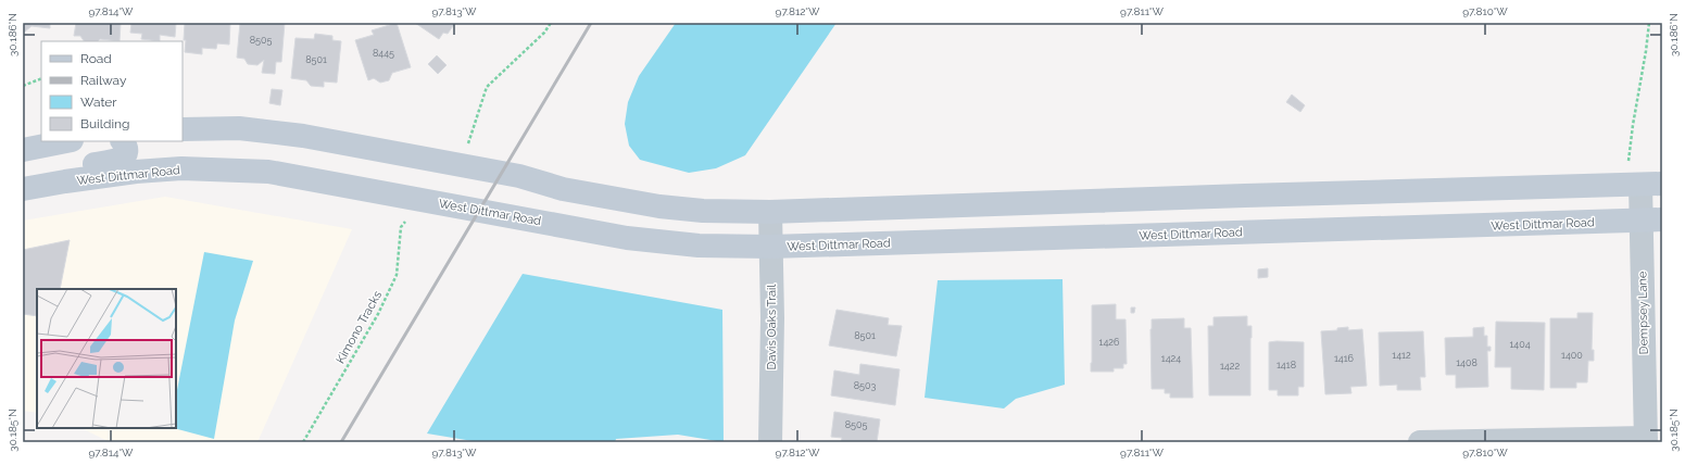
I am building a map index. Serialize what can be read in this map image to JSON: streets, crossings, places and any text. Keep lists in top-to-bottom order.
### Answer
{
  "streets": {
    "street": ["West Dittmar Road", "Dempsey Lane", "Davis Oaks Trail"],
    "path": ["Kimono Tracks"]
  },
  "crossings": [
    ["West Dittmar Road", "Dempsey Lane"],
    ["West Dittmar Road", "Davis Oaks Trail"]
  ],
  "house_numbers": [
    "8505",
    "8445",
    "8501",
    "8501",
    "1426",
    "1404",
    "1412",
    "1400",
    "1424",
    "1416",
    "1408",
    "1418",
    "1422",
    "8503",
    "8505"
  ],
  "legend": [
    "Road",
    "Railway",
    "Water",
    "Building"
  ],
  "coordinates": [
    "97.814°W",
    "97.813°W",
    "97.812°W",
    "97.811°W",
    "97.810°W",
    "30.186°N",
    "30.185°N"
  ]
}
